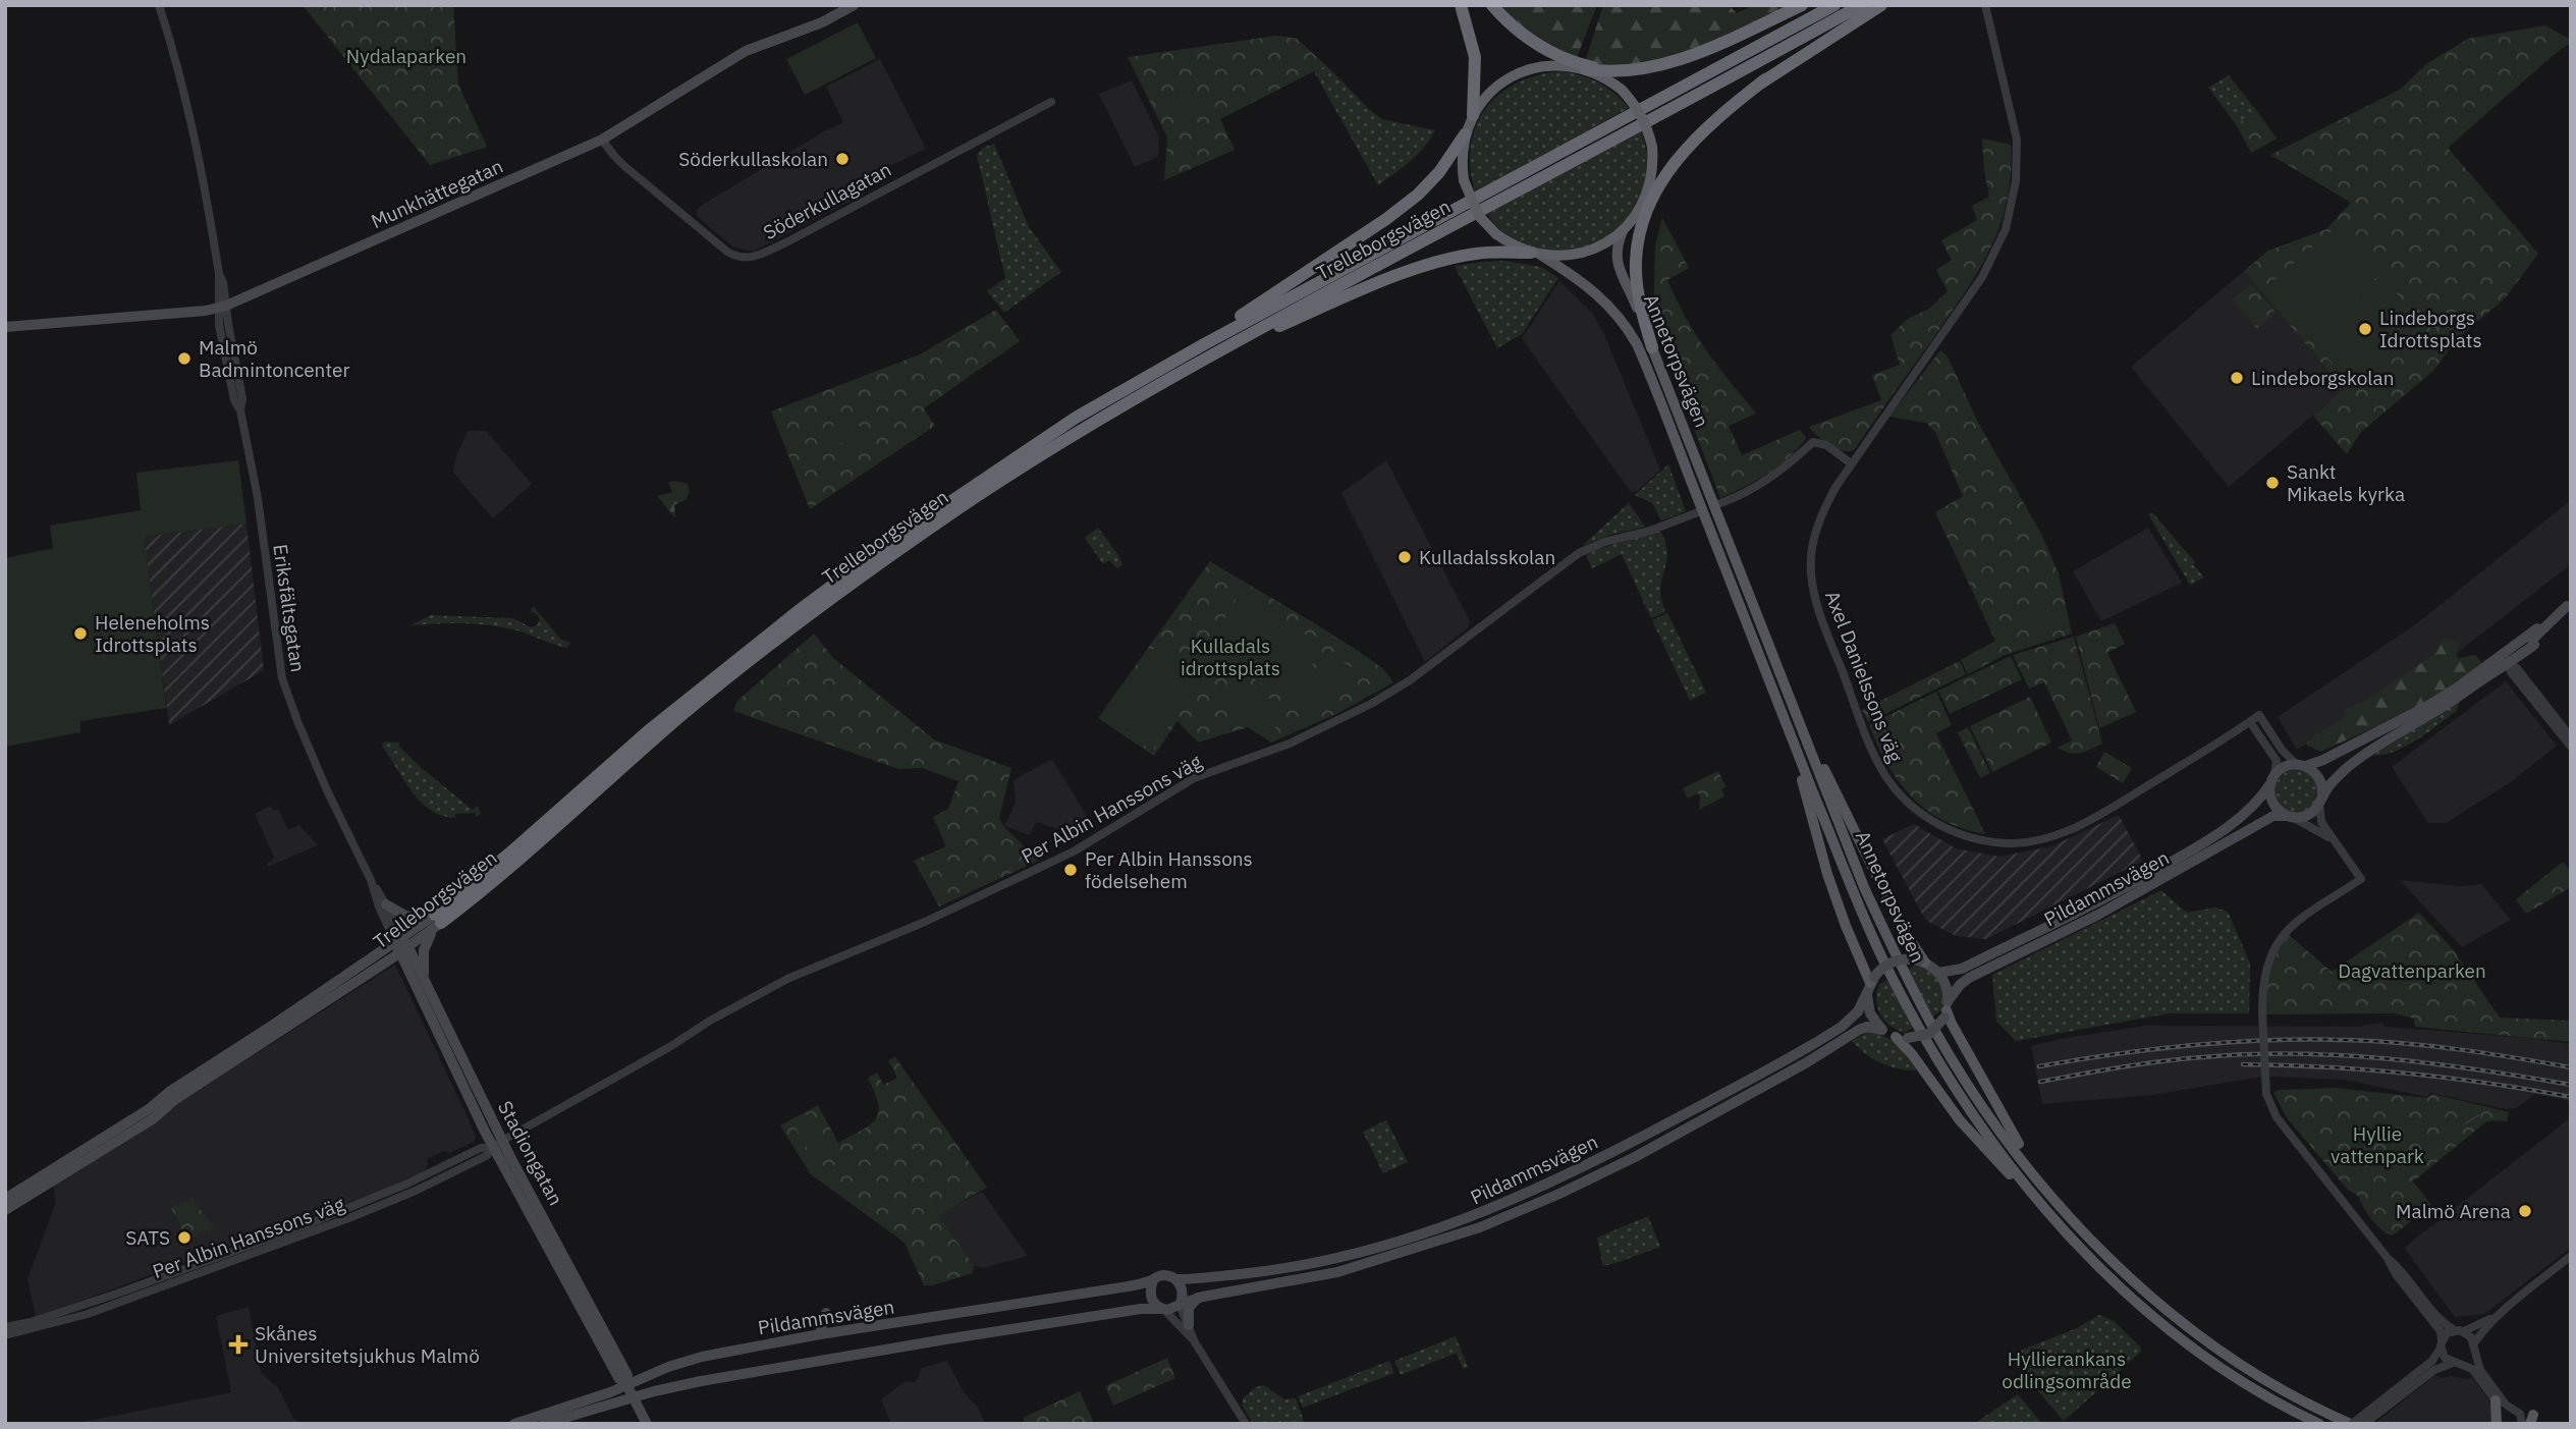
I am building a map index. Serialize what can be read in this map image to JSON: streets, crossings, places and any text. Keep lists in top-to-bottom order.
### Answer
{
  "streets": {
    "highway": ["Trelleborgsvägen"],
    "main road": [
      "Munkhättegatan",
      "Annetorpsvägen",
      "Pildammsvägen",
      "Stadiongatan"
    ],
    "street": [
      "Söderkullagatan",
      "Eriksfältsgatan",
      "Axel Danielssons väg",
      "Per Albin Hanssons väg"
    ]
  },
  "crossings": [
    ["Munkhättegatan", "Söderkullagatan"],
    ["Munkhättegatan", "Eriksfältsgatan"],
    ["Trelleborgsvägen", "Eriksfältsgatan"],
    ["Trelleborgsvägen", "Stadiongatan"],
    ["Eriksfältsgatan", "Stadiongatan"],
    ["Axel Danielssons väg", "Pildammsvägen"],
    ["Per Albin Hanssons väg", "Stadiongatan"],
    ["Pildammsvägen", "Stadiongatan"]
  ],
  "parks": [
    "Nydalaparken",
    "Kulladals idrottsplats",
    "Dagvattenparken",
    "Hyllie vattenpark",
    "Hyllierankans odlingsområde"
  ],
  "places": {
    "other": [
      "Söderkullaskolan",
      "Lindeborgs Idrottsplats",
      "Malmö Badmintoncenter",
      "Lindeborgskolan",
      "Sankt Mikaels kyrka",
      "Kulladalsskolan",
      "Heleneholms Idrottsplats",
      "Per Albin Hanssons födelsehem",
      "Malmö Arena",
      "SATS"
    ],
    "health": ["Skånes Universitetsjukhus Malmö"]
  }
}
